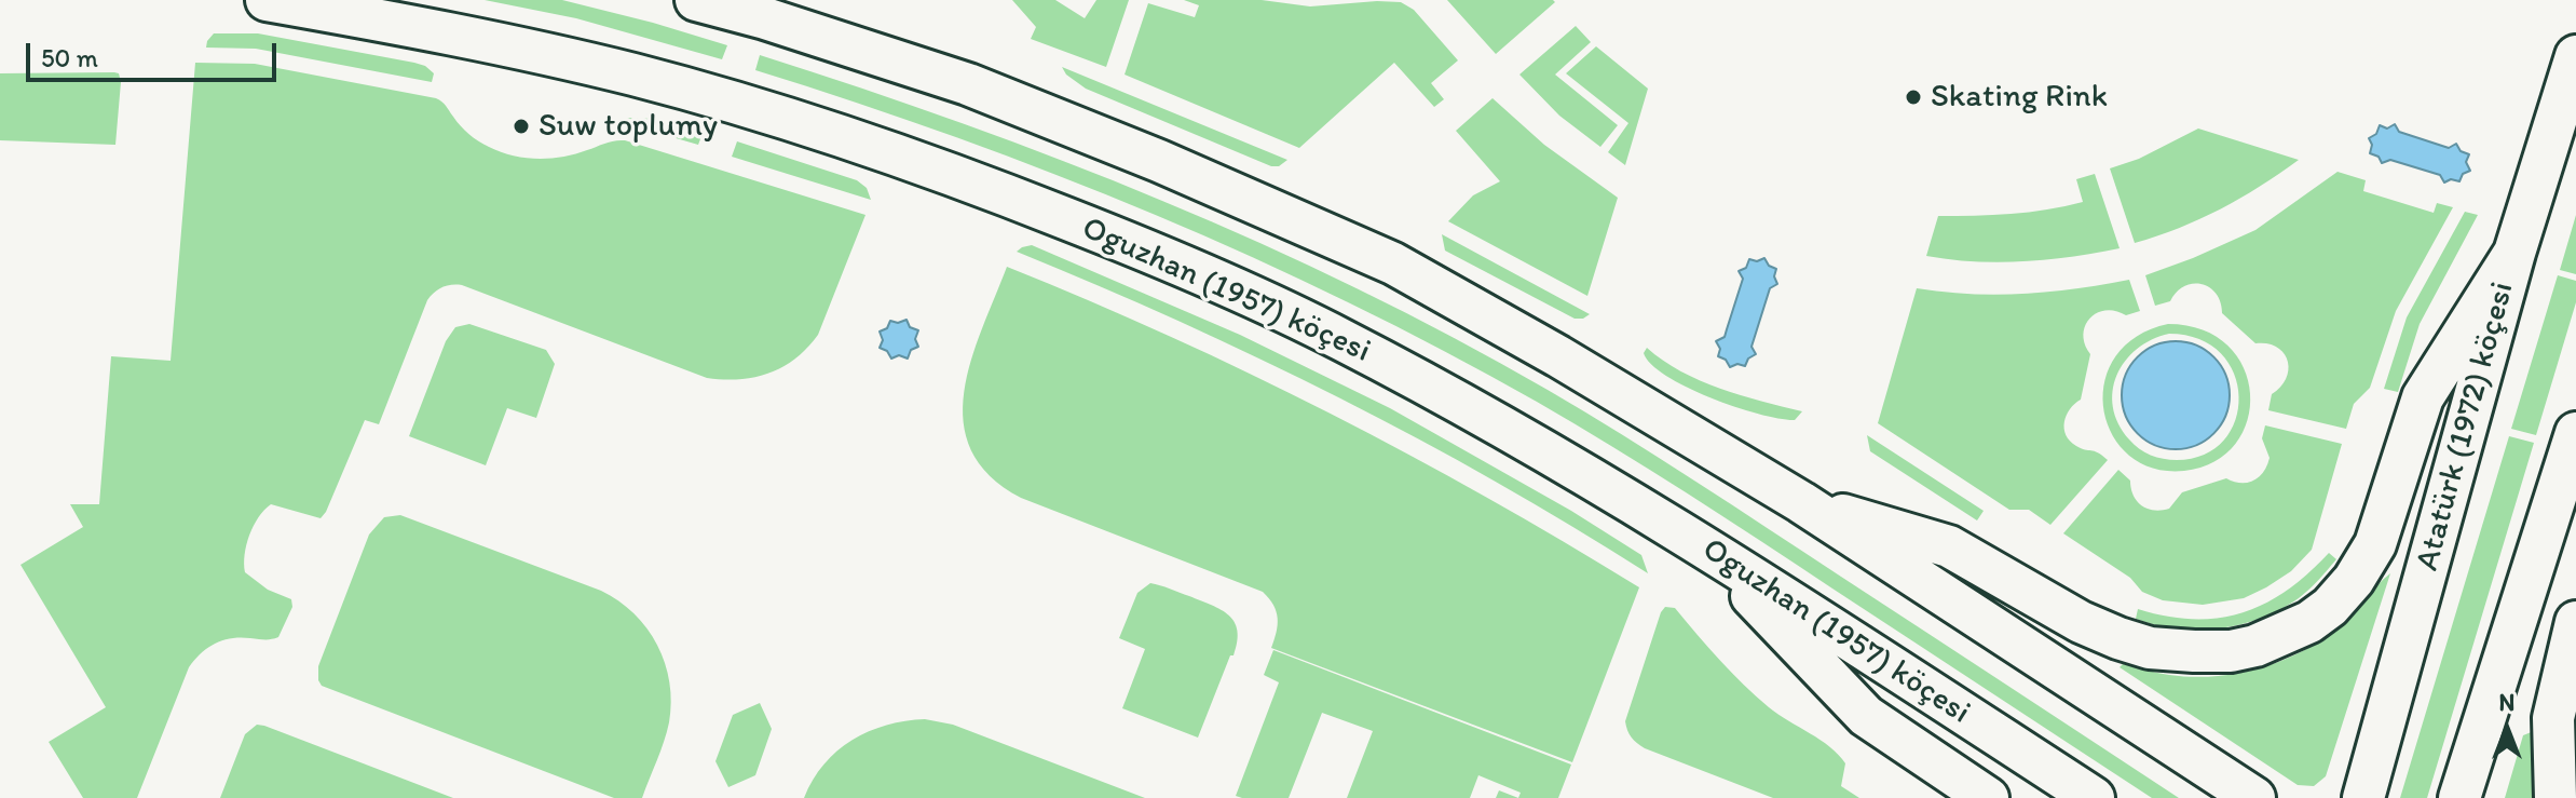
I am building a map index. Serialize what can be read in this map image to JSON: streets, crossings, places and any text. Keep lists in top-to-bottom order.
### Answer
{
  "streets": {
    "main road": ["Oguzhan (1957) köçesi", "Atatürk (1972) köçesi"]
  },
  "places": ["Skating Rink", "Suw toplumy"],
  "scale_bar": "50 m",
  "north": "top"
}
